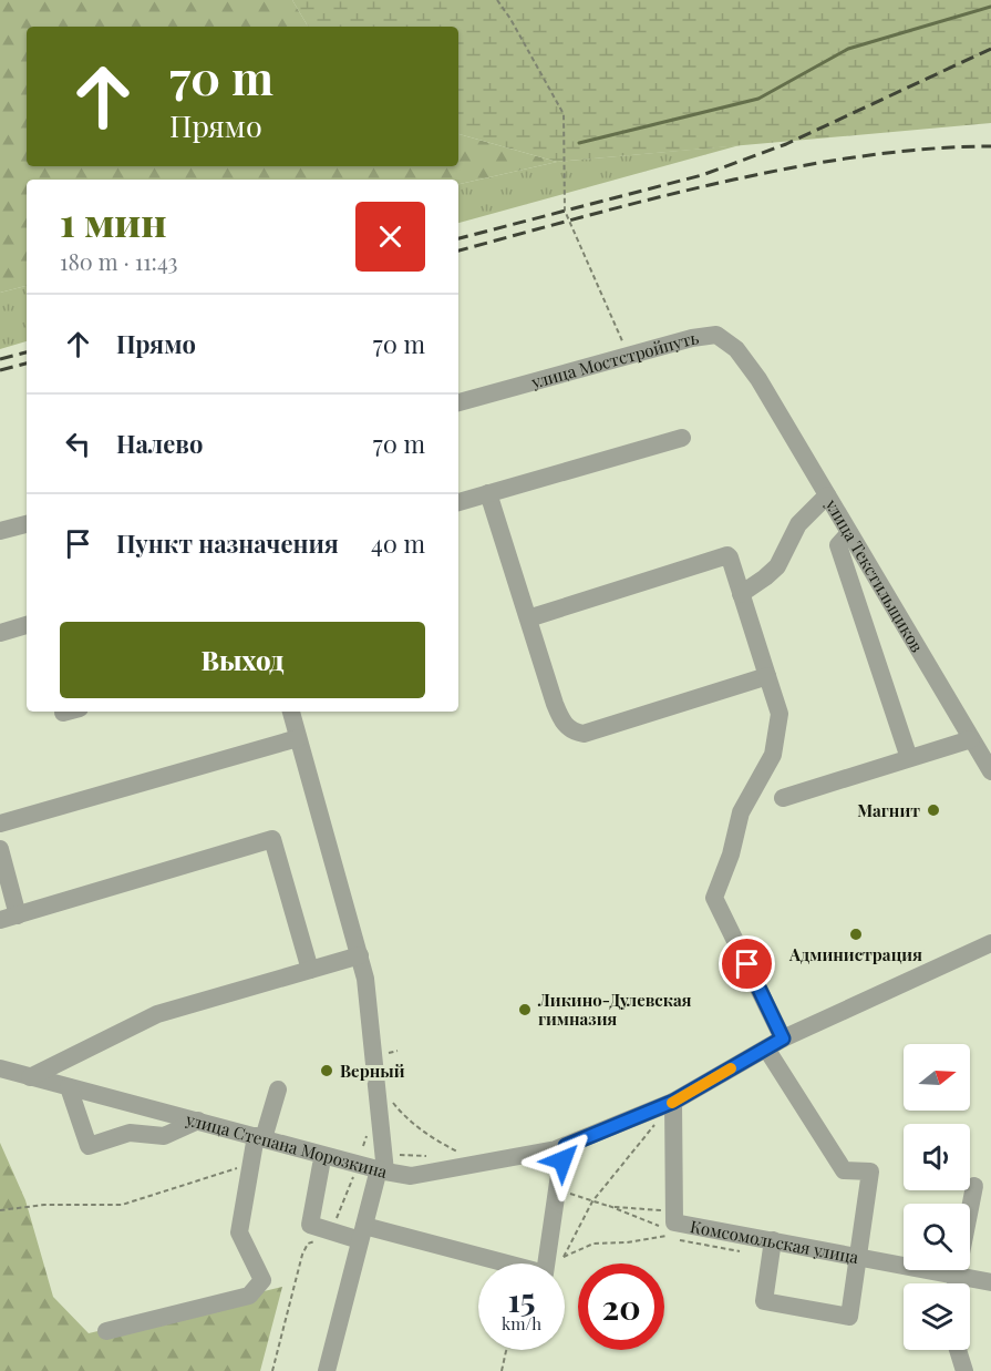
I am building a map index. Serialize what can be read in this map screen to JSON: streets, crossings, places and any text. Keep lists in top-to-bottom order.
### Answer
{
  "streets": {
    "street": [
      "улица Мостстройпуть",
      "улица Текстильщиков",
      "улица Степана Морозкина",
      "Комсомольская улица"
    ]
  },
  "crossings": [
    ["улица Мостстройпуть", "улица Текстильщиков"]
  ],
  "places": [
    "Магнит",
    "Администрация",
    "Ликино-Дулевская гимназия",
    "Верный"
  ],
  "north": "right",
  "page": {
    "turn": ["70 m", "Прямо"],
    "heading": ["1 мин", "180 m · 11:43"],
    "list": [
      {
        "name": "Прямо",
        "value": "70 m"
      },
      {
        "name": "Налево",
        "value": "70 m"
      },
      {
        "name": "Пункт назначения",
        "value": "40 m"
      }
    ],
    "buttons": "Выход",
    "speed": "15 km/h",
    "limit": "20"
  }
}
